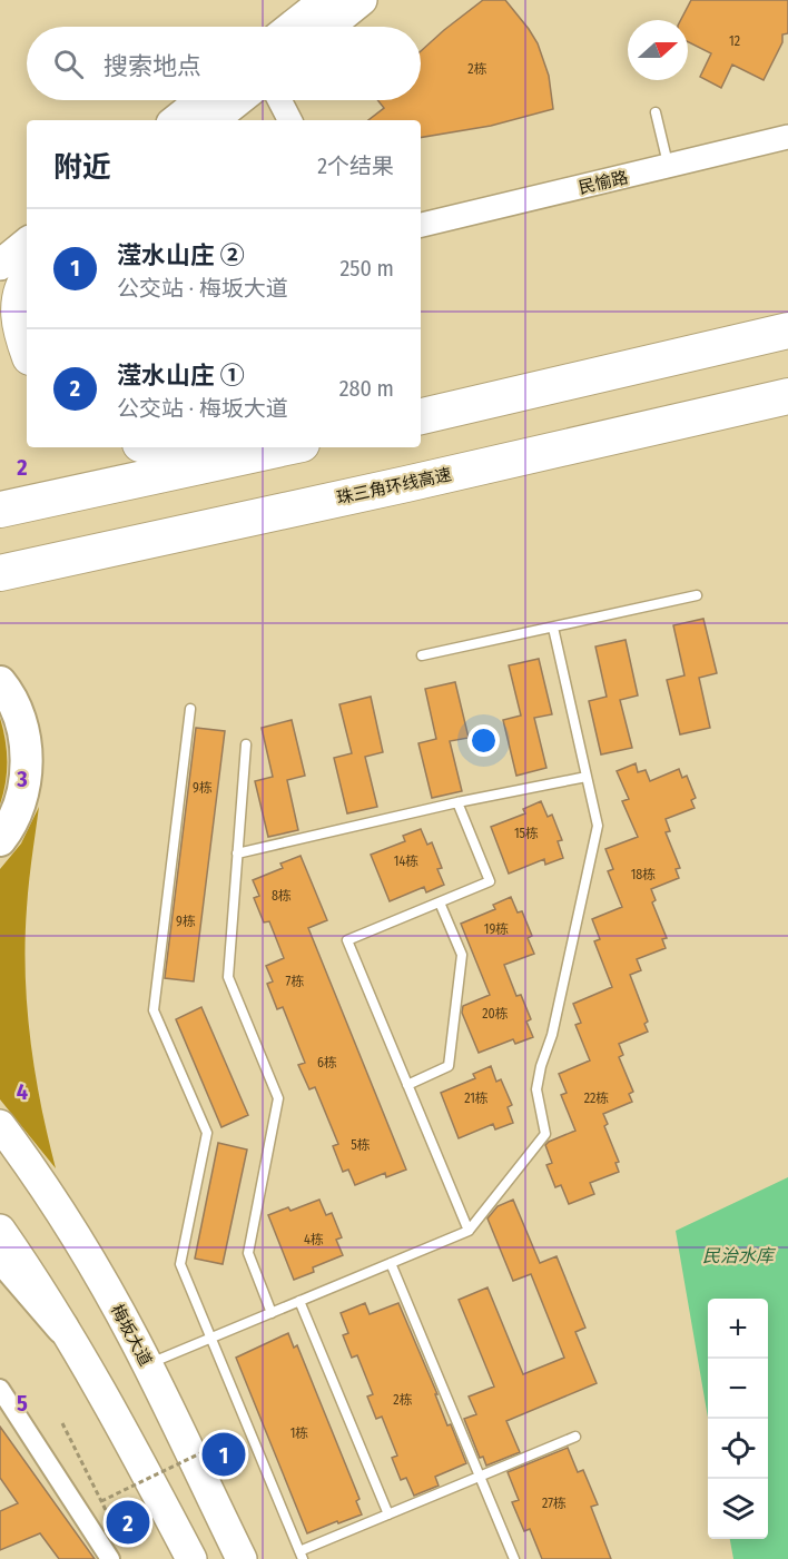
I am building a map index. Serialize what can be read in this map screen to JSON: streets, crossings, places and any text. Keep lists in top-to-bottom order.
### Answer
{
  "streets": {
    "highway": ["珠三角环线高速"],
    "main road": ["梅坂大道"],
    "street": ["民愉路"]
  },
  "water": ["民治水库"],
  "house_numbers": [
    "12",
    "2栋",
    "9栋",
    "15栋",
    "14栋",
    "18栋",
    "8栋",
    "9栋",
    "19栋",
    "7栋",
    "20栋",
    "6栋",
    "21栋",
    "22栋",
    "5栋",
    "4栋",
    "2栋",
    "1栋",
    "27栋"
  ],
  "north": "right",
  "page": {
    "search": "搜索地点",
    "heading": ["附近", "2个结果"],
    "list": [
      {
        "mark": "1",
        "name": "滢水山庄 ②",
        "note": "公交站 · 梅坂大道",
        "value": "250 m"
      },
      {
        "mark": "2",
        "name": "滢水山庄 ①",
        "note": "公交站 · 梅坂大道",
        "value": "280 m"
      }
    ],
    "map_buttons": ["+", "−"],
    "pins": ["1", "2"]
  },
  "grid": {
    "rows": [
      "2",
      "3",
      "4",
      "5"
    ]
  }
}
